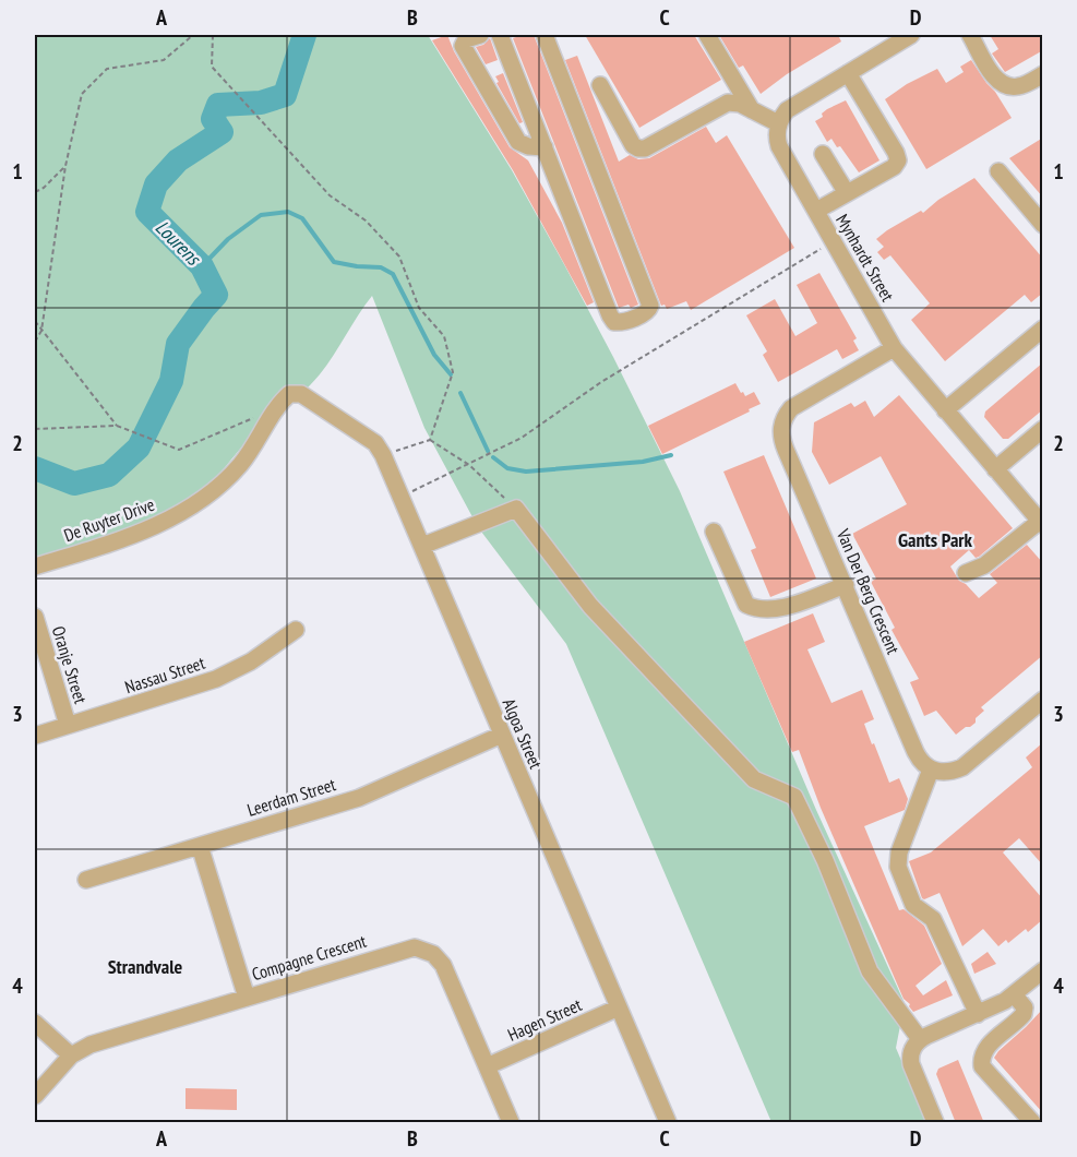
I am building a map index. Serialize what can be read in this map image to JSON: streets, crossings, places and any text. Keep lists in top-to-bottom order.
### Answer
{
  "streets": {
    "street": [
      "Mynhardt Street",
      "De Ruyter Drive",
      "Van Der Berg Crescent",
      "Oranje Street",
      "Nassau Street",
      "Algoa Street",
      "Leerdam Street",
      "Compagne Crescent",
      "Hagen Street"
    ]
  },
  "crossings": [
    ["Mynhardt Street", "Van Der Berg Crescent"],
    ["De Ruyter Drive", "Algoa Street"],
    ["Oranje Street", "Nassau Street"],
    ["Algoa Street", "Leerdam Street"],
    ["Algoa Street", "Hagen Street"],
    ["Compagne Crescent", "Hagen Street"]
  ],
  "districts": ["Gants Park", "Strandvale"],
  "water": ["Lourens"],
  "grid": {
    "columns": [
      "A",
      "B",
      "C",
      "D"
    ],
    "rows": [
      "1",
      "2",
      "3",
      "4"
    ]
  }
}
